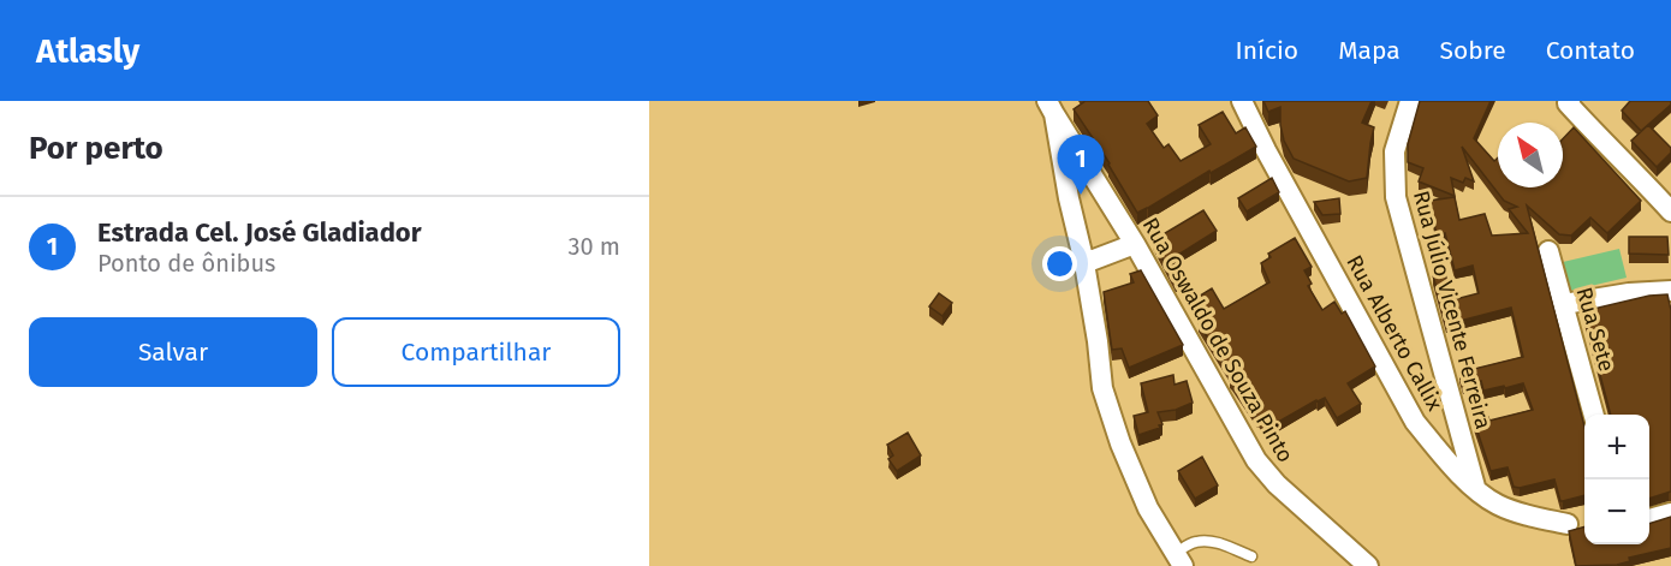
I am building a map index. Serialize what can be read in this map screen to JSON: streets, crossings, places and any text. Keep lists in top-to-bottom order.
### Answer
{
  "streets": {
    "street": [
      "Rua Júlio Vicente Ferreira",
      "Rua Sete",
      "Rua Alberto Callix",
      "Rua Oswaldo de Souza Pinto"
    ]
  },
  "crossings": [
    ["Rua Júlio Vicente Ferreira", "Rua Alberto Callix"]
  ],
  "north": "top left",
  "page": {
    "header": "Atlasly",
    "nav": [
      "Início",
      "Mapa",
      "Sobre",
      "Contato"
    ],
    "heading": "Por perto",
    "pins": "1",
    "list": [
      {
        "mark": "1",
        "name": "Estrada Cel. José Gladiador",
        "note": "Ponto de ônibus",
        "value": "30 m"
      }
    ],
    "buttons": ["Salvar", "Compartilhar"],
    "map_buttons": ["+", "−"]
  }
}
